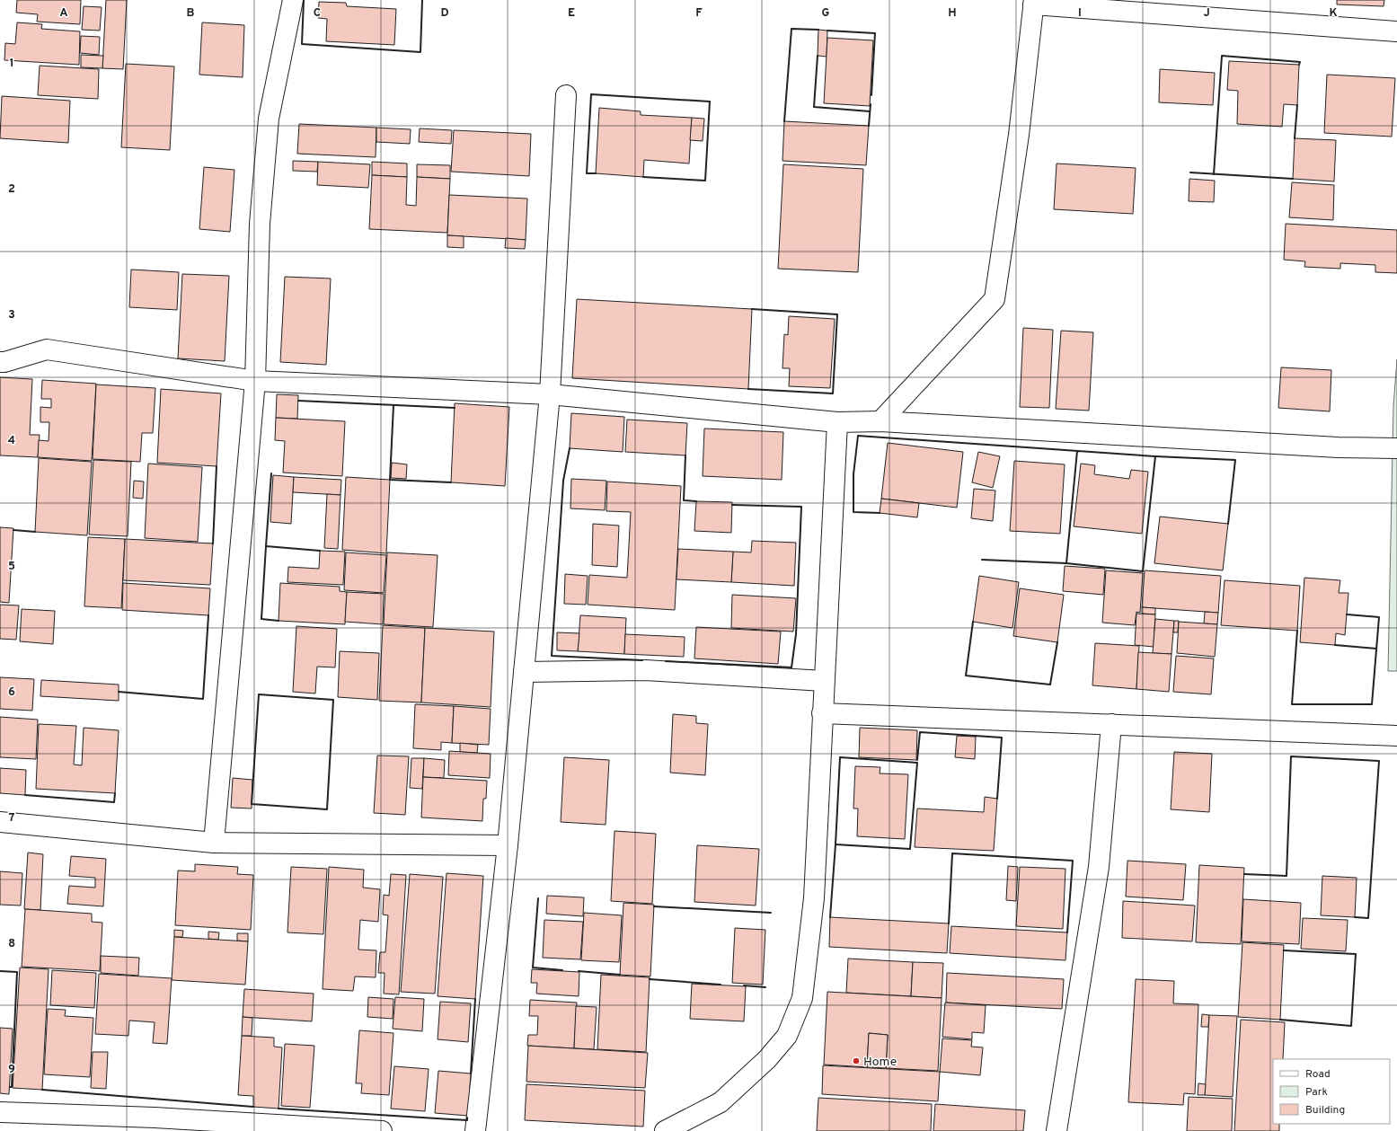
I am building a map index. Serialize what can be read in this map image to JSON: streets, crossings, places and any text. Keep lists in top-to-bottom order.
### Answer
{
  "places": ["Home"],
  "legend": ["Road", "Park", "Building"],
  "grid": {
    "columns": [
      "A",
      "B",
      "C",
      "D",
      "E",
      "F",
      "G",
      "H",
      "I",
      "J",
      "K"
    ],
    "rows": [
      "1",
      "2",
      "3",
      "4",
      "5",
      "6",
      "7",
      "8",
      "9"
    ]
  }
}
